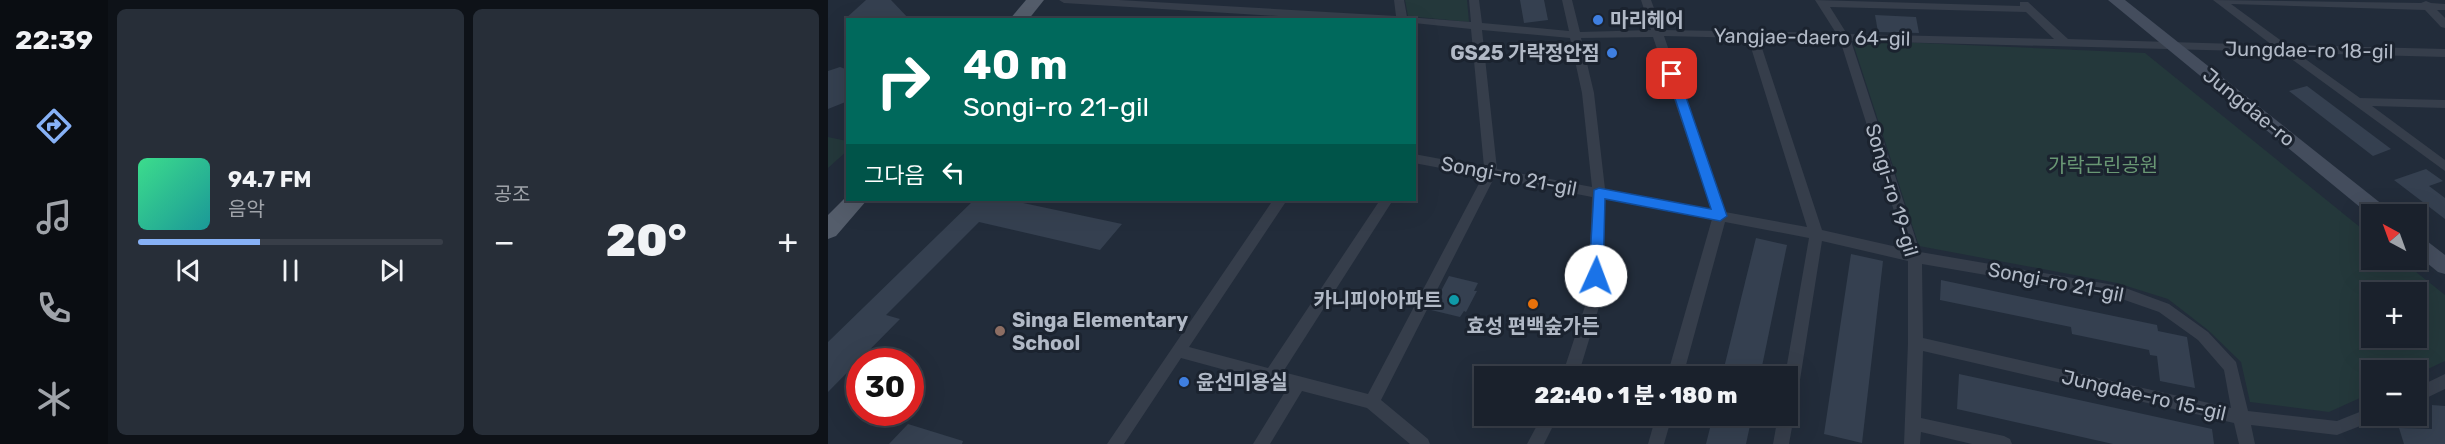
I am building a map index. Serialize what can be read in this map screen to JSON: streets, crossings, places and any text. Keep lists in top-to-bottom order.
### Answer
{
  "streets": {
    "main road": ["Jungdae-ro"],
    "street": [
      "Yangjae-daero 64-gil",
      "Jungdae-ro 18-gil",
      "Songi-ro 21-gil",
      "Songi-ro 19-gil",
      "Jungdae-ro 15-gil"
    ]
  },
  "crossings": [
    ["Yangjae-daero 64-gil", "Jungdae-ro 18-gil"],
    ["Yangjae-daero 64-gil", "Jungdae-ro"],
    ["Yangjae-daero 64-gil", "Songi-ro 19-gil"],
    ["Jungdae-ro 18-gil", "Jungdae-ro"],
    ["Songi-ro 21-gil", "Songi-ro 19-gil"],
    ["Songi-ro 21-gil", "Jungdae-ro 15-gil"],
    ["Songi-ro 19-gil", "Jungdae-ro 15-gil"]
  ],
  "parks": ["가락근린공원"],
  "places": [
    "마리헤어",
    "GS25 가락정안점",
    "카니피아아파트",
    "효성 편백숲가든",
    "Singa Elementary School",
    "윤선미용실"
  ],
  "north": "top left",
  "page": {
    "tabs": "22:39",
    "tile": "공조",
    "turn": ["40 m", "Songi-ro 21-gil"],
    "then": "그다음",
    "song": ["94.7 FM", "음악"],
    "map_buttons": ["+", "−"],
    "heat": ["−", "20°", "+"],
    "limit": "30",
    "trip": "22:40 · 1 분 · 180 m"
  }
}
